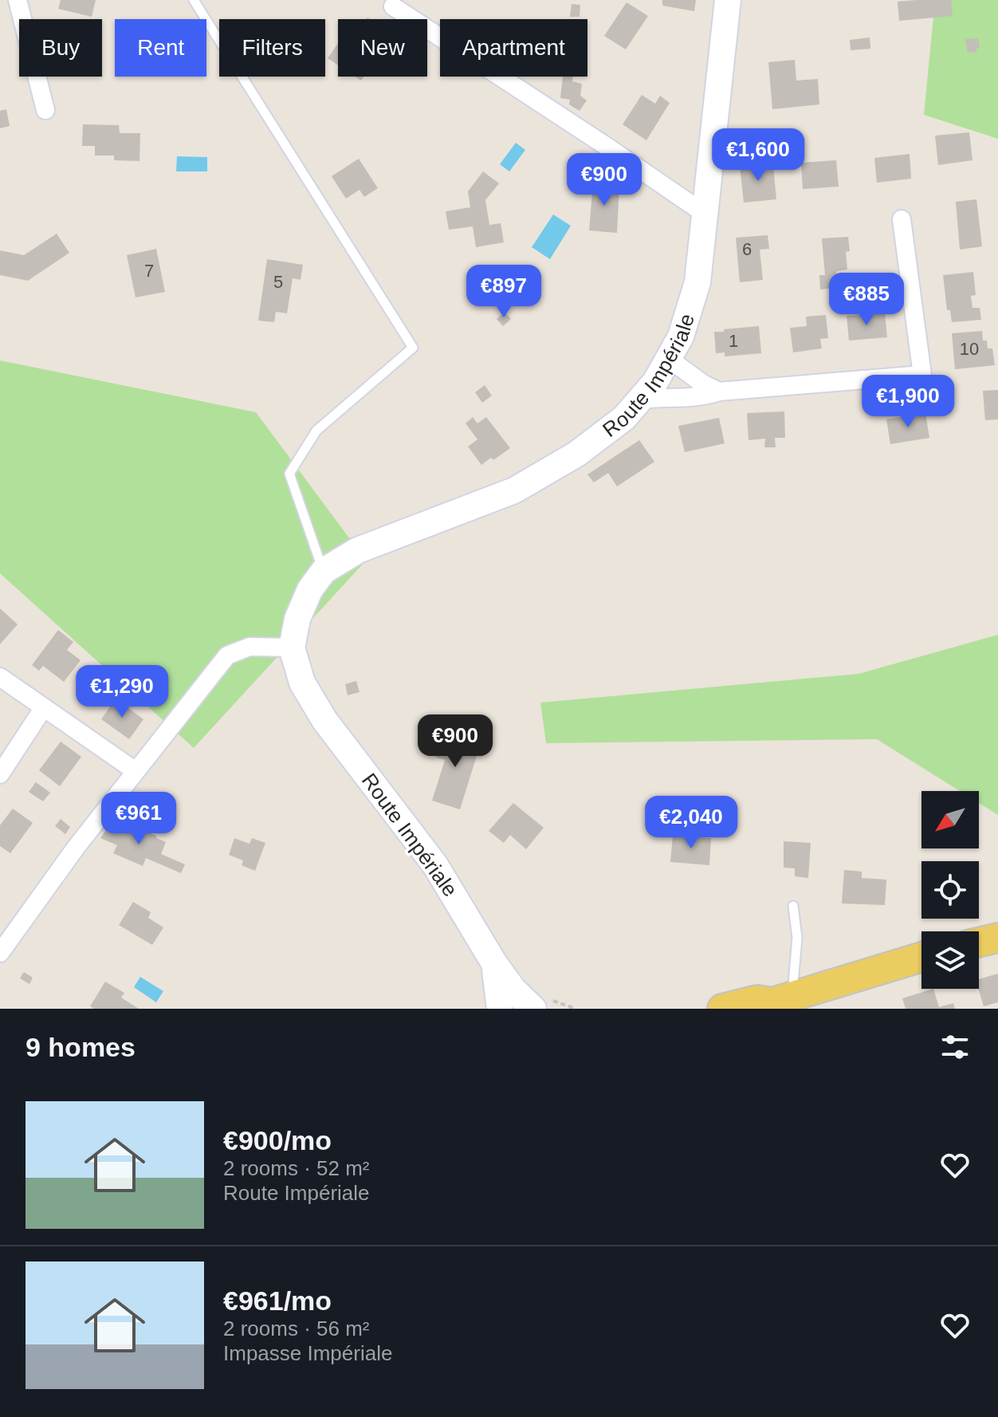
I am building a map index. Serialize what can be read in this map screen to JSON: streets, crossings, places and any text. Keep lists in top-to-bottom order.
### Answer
{
  "streets": {
    "street": ["Route Impériale"]
  },
  "house_numbers": [
    "6",
    "7",
    "5",
    "1",
    "10"
  ],
  "north": "bottom left",
  "page": {
    "chip": [
      "Buy",
      "Rent",
      "Filters",
      "New",
      "Apartment"
    ],
    "price": [
      "€1,600",
      "€900",
      "€897",
      "€885",
      "€1,900",
      "€1,290",
      "€900",
      "€961",
      "€2,040"
    ],
    "heading": "9 homes",
    "list": [
      {
        "name": "€900/mo",
        "note": "2 rooms · 52 m² · Route Impériale"
      },
      {
        "name": "€961/mo",
        "note": "2 rooms · 56 m² · Impasse Impériale"
      }
    ]
  }
}
